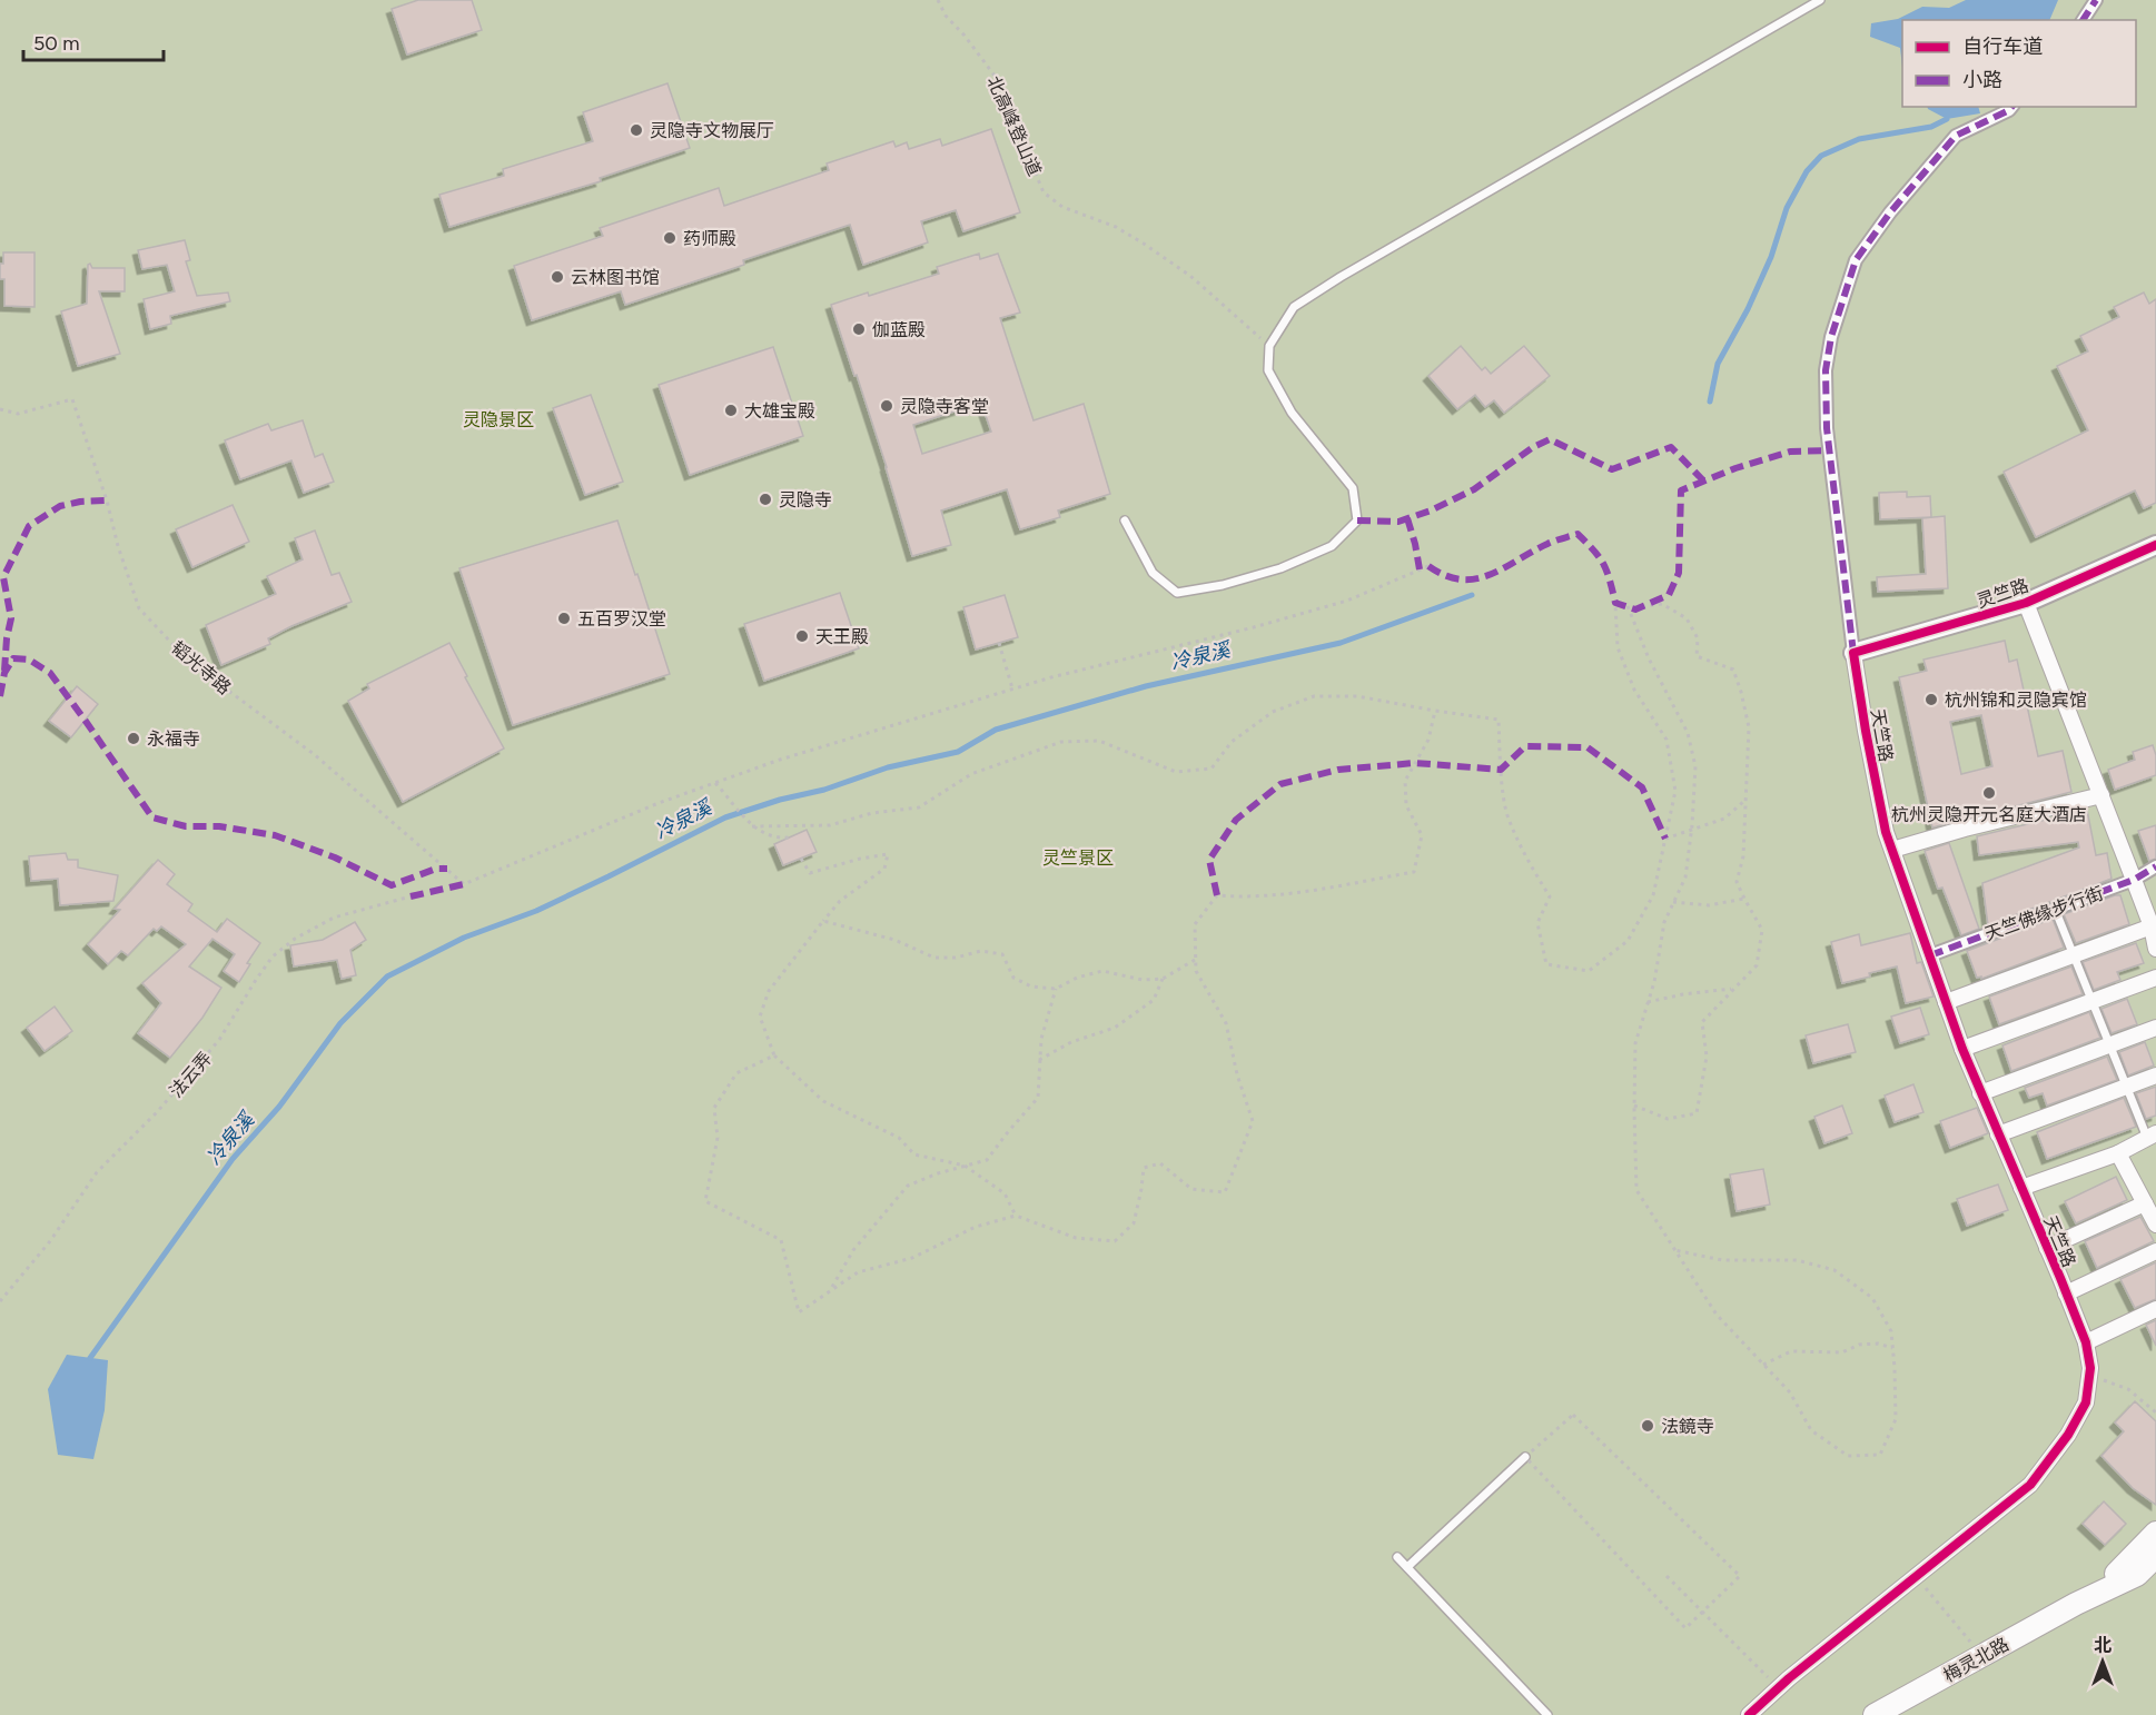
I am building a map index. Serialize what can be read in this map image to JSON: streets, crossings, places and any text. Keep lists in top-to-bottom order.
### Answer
{
  "streets": {
    "main road": ["梅灵北路"],
    "street": ["灵竺路", "天竺路", "天竺佛缘步行街"],
    "path": ["北高峰登山道", "韬光寺路", "法云弄"]
  },
  "crossings": [
    ["灵竺路", "天竺路"],
    ["天竺路", "天竺佛缘步行街"]
  ],
  "water": ["冷泉溪"],
  "parks": ["灵隐景区", "灵竺景区"],
  "places": [
    "灵隐寺文物展厅",
    "药师殿",
    "云林图书馆",
    "伽蓝殿",
    "灵隐寺客堂",
    "大雄宝殿",
    "灵隐寺",
    "五百罗汉堂",
    "天王殿",
    "杭州锦和灵隐宾馆",
    "永福寺",
    "杭州灵隐开元名庭大酒店",
    "法鏡寺"
  ],
  "legend": ["自行车道", "小路"],
  "scale_bar": "50 m",
  "north": "top"
}
